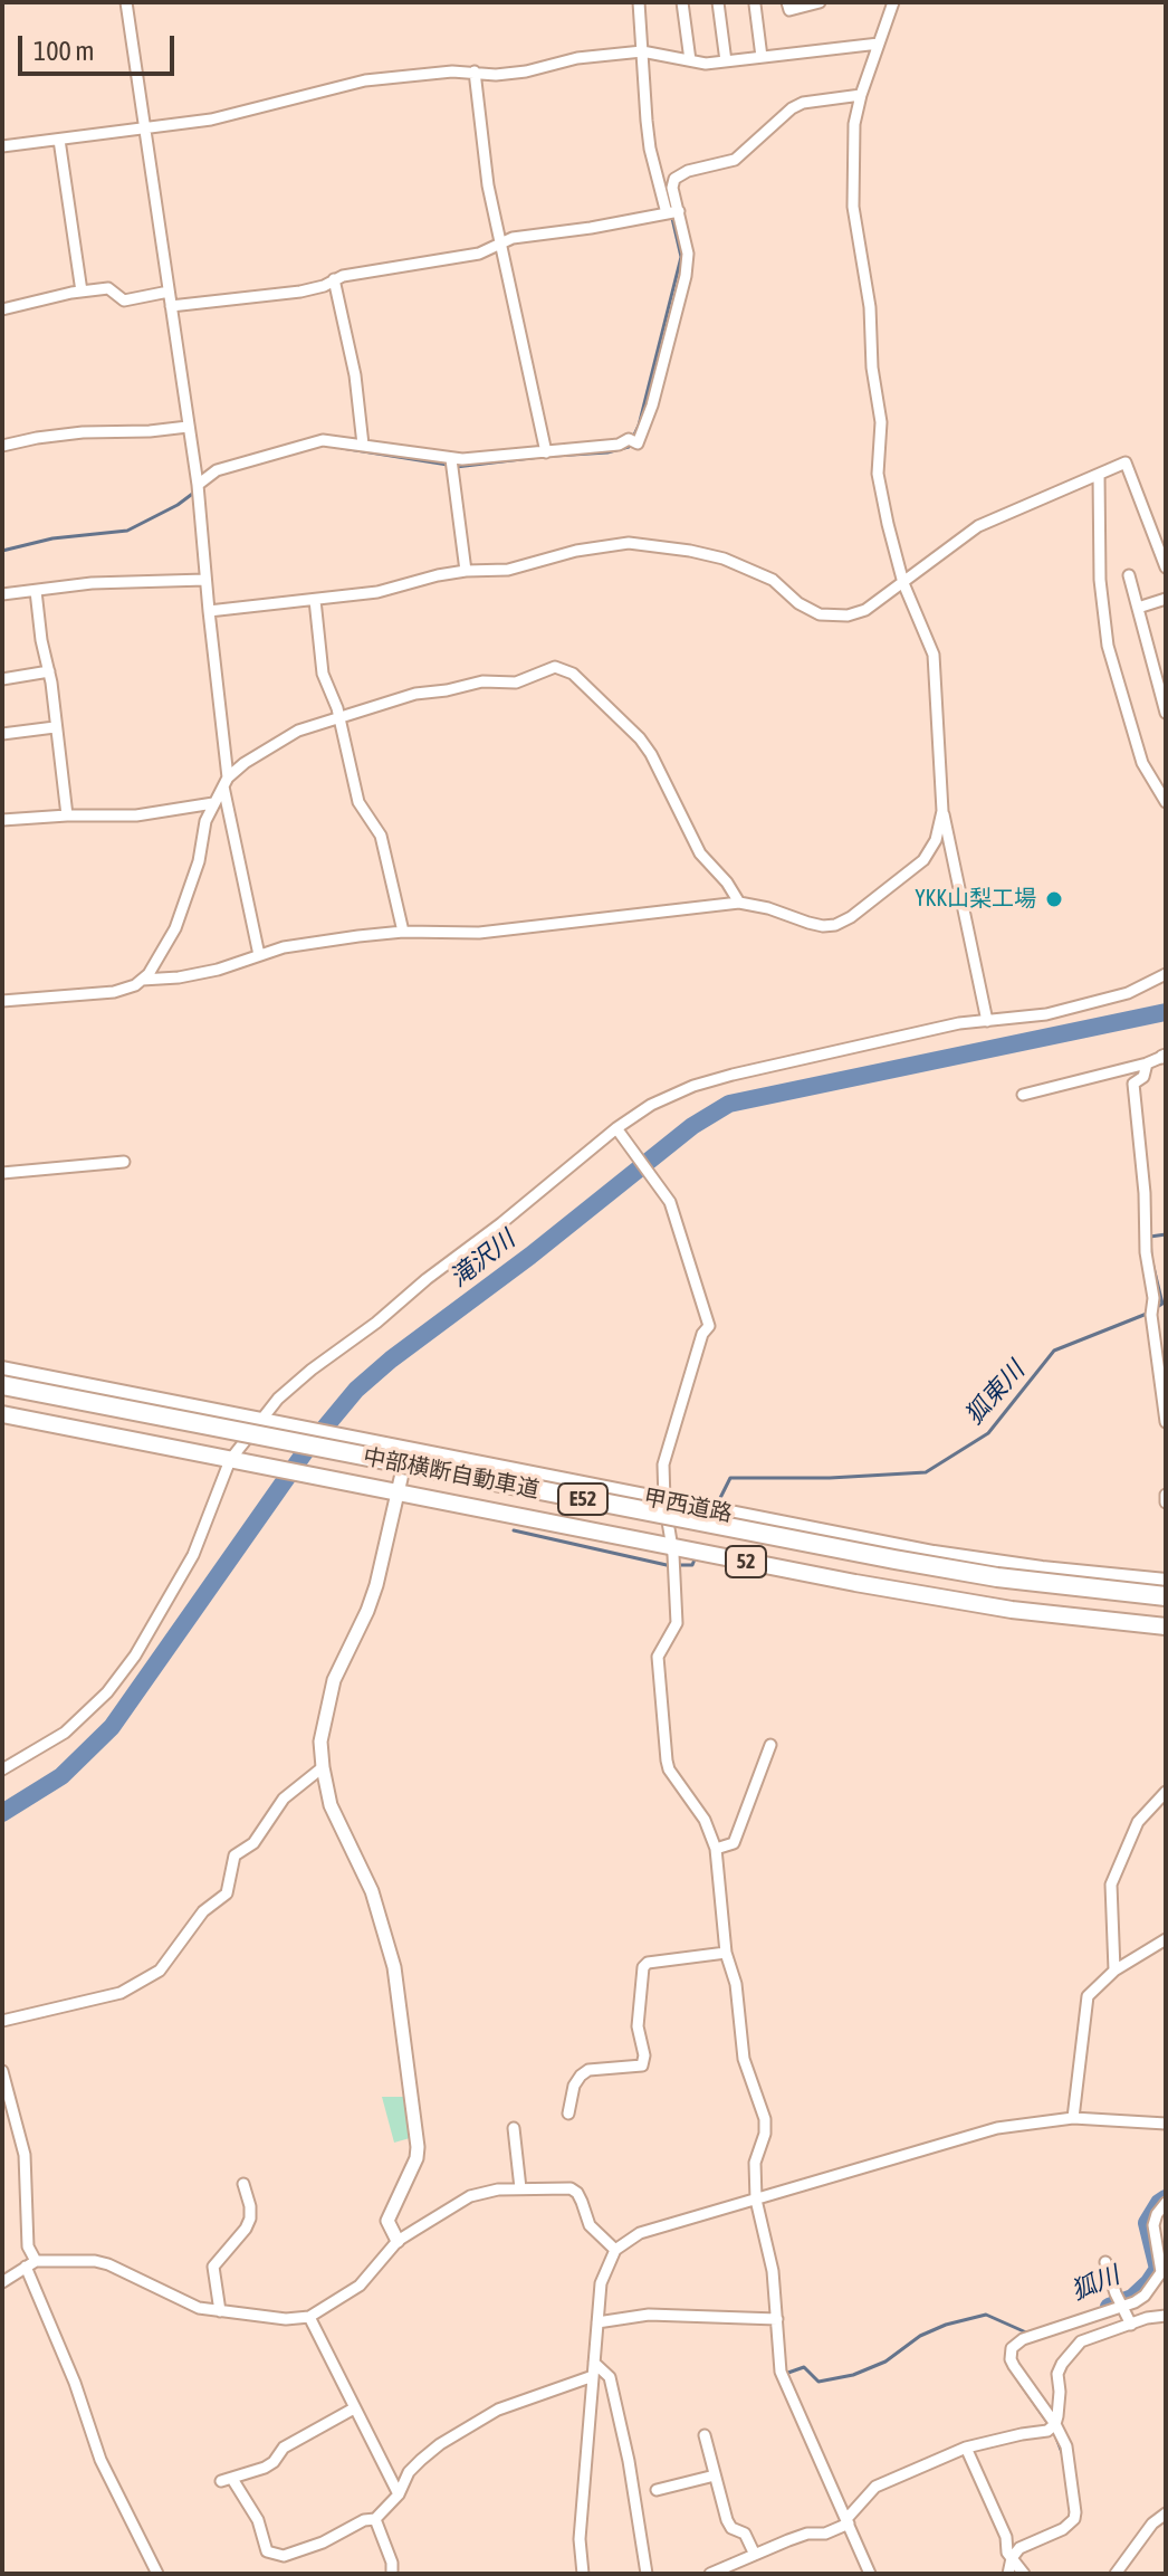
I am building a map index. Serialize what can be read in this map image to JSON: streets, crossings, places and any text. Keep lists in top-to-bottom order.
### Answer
{
  "streets": {
    "highway": [
      "中部横断自動車道",
      "E52",
      "甲西道路",
      "52"
    ]
  },
  "water": ["滝沢川", "狐東川", "狐川"],
  "places": ["YKK山梨工場"],
  "scale_bar": "100 m"
}
